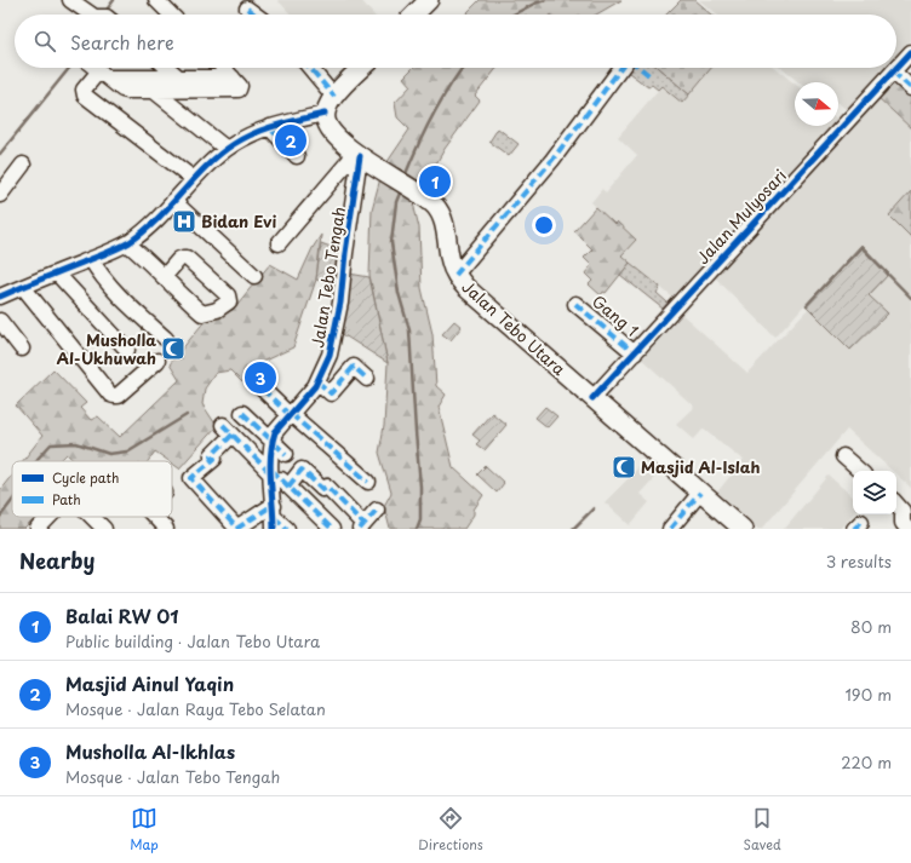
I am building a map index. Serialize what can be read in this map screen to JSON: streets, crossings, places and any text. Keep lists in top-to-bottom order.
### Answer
{
  "streets": {
    "main road": ["Jalan Tebo Utara"],
    "street": ["Jalan Mulyosari", "Jalan Tebo Tengah", "Gang 1"]
  },
  "crossings": [
    ["Jalan Mulyosari", "Gang 1"],
    ["Jalan Mulyosari", "Jalan Tebo Utara"],
    ["Jalan Tebo Tengah", "Jalan Tebo Utara"]
  ],
  "places": {
    "hospital": ["Bidan Evi"],
    "mosque": ["Musholla Al-Ukhuwah", "Masjid Al-Islah"]
  },
  "legend": ["Cycle path", "Path"],
  "north": "right",
  "page": {
    "search": "Search here",
    "pins": ["2", "1", "3"],
    "heading": ["Nearby", "3 results"],
    "list": [
      {
        "mark": "1",
        "name": "Balai RW 01",
        "note": "Public building · Jalan Tebo Utara",
        "value": "80 m"
      },
      {
        "mark": "2",
        "name": "Masjid Ainul Yaqin",
        "note": "Mosque · Jalan Raya Tebo Selatan",
        "value": "190 m"
      },
      {
        "mark": "3",
        "name": "Musholla Al-Ikhlas",
        "note": "Mosque · Jalan Tebo Tengah",
        "value": "220 m"
      }
    ],
    "nav": ["Map", "Directions", "Saved"]
  }
}
